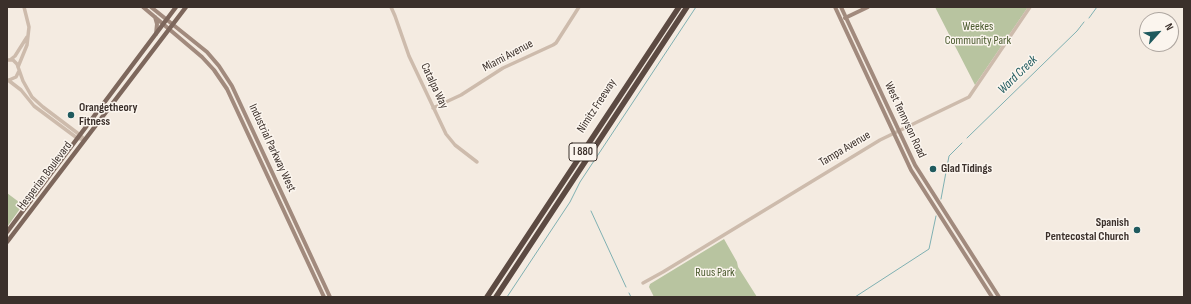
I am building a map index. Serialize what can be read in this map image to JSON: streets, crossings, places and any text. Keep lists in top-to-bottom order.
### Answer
{
  "streets": {
    "highway": ["Nimitz Freeway", "I 880"],
    "main road": ["West Tennyson Road", "Industrial Parkway West", "Hesperian Boulevard"],
    "street": ["Miami Avenue", "Catalpa Way", "Tampa Avenue"]
  },
  "crossings": [
    ["Miami Avenue", "Catalpa Way"],
    ["Nimitz Freeway", "I 880"],
    ["West Tennyson Road", "Tampa Avenue"],
    ["Industrial Parkway West", "Hesperian Boulevard"]
  ],
  "water": ["Ward Creek"],
  "parks": ["Weekes Community Park", "Ruus Park"],
  "places": ["Orangetheory Fitness", "Glad Tidings", "Spanish Pentecostal Church"],
  "north": "top right"
}
